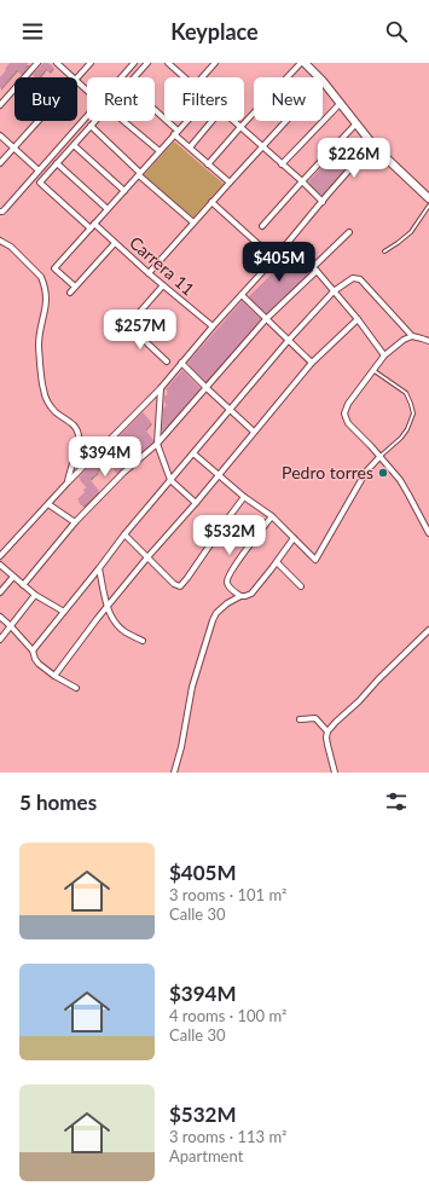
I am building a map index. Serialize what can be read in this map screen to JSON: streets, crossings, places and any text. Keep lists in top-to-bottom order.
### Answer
{
  "streets": {
    "street": ["Carrera 11"]
  },
  "places": ["Pedro torres"],
  "page": {
    "header": "Keyplace",
    "chip": [
      "Buy",
      "Rent",
      "Filters",
      "New"
    ],
    "price": [
      "$226M",
      "$405M",
      "$257M",
      "$394M",
      "$532M"
    ],
    "heading": "5 homes",
    "list": [
      {
        "name": "$405M",
        "note": "3 rooms · 101 m² · Calle 30"
      },
      {
        "name": "$394M",
        "note": "4 rooms · 100 m² · Calle 30"
      },
      {
        "name": "$532M",
        "note": "3 rooms · 113 m² · Apartment"
      }
    ]
  }
}
